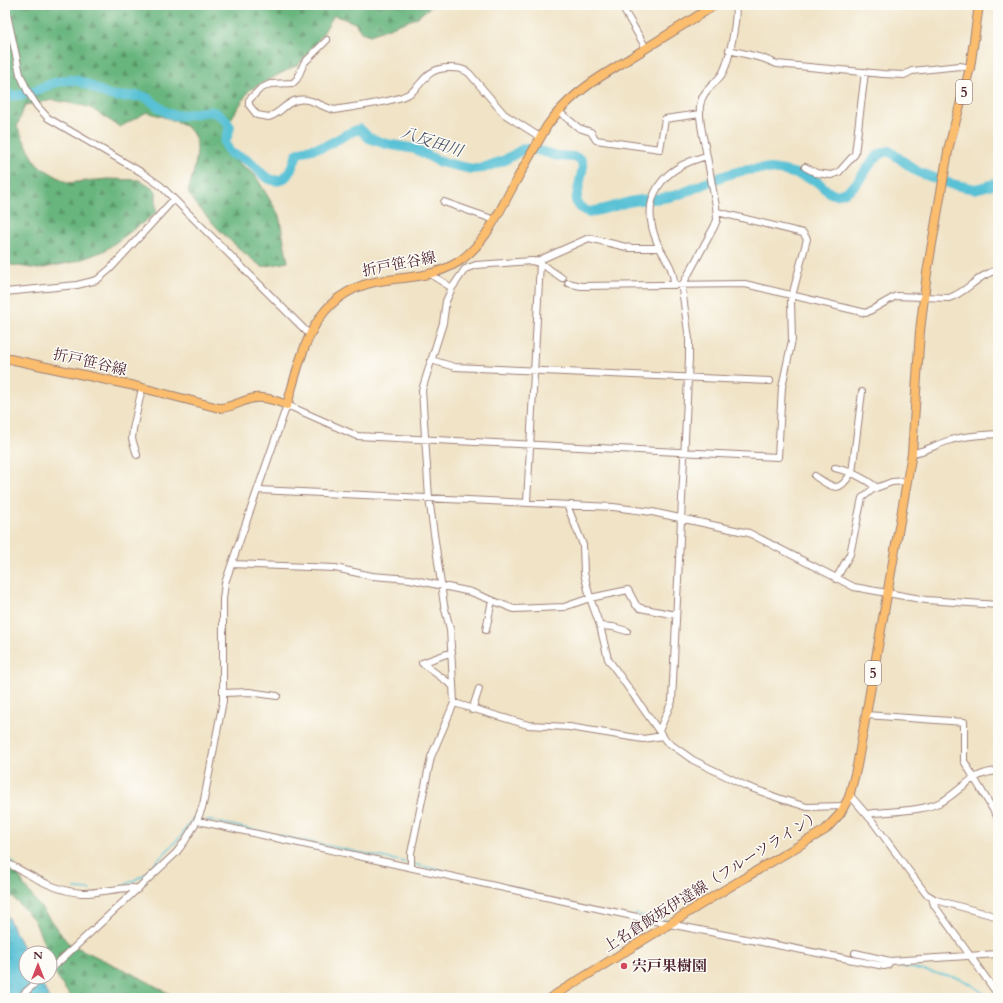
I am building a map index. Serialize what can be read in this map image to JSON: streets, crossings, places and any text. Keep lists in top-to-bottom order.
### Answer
{
  "streets": {
    "main road": ["5", "折戸笹谷線", "上名倉飯坂伊達線（フルーツライン）"]
  },
  "water": ["八反田川"],
  "places": ["宍戸果樹園"],
  "north": "top"
}
